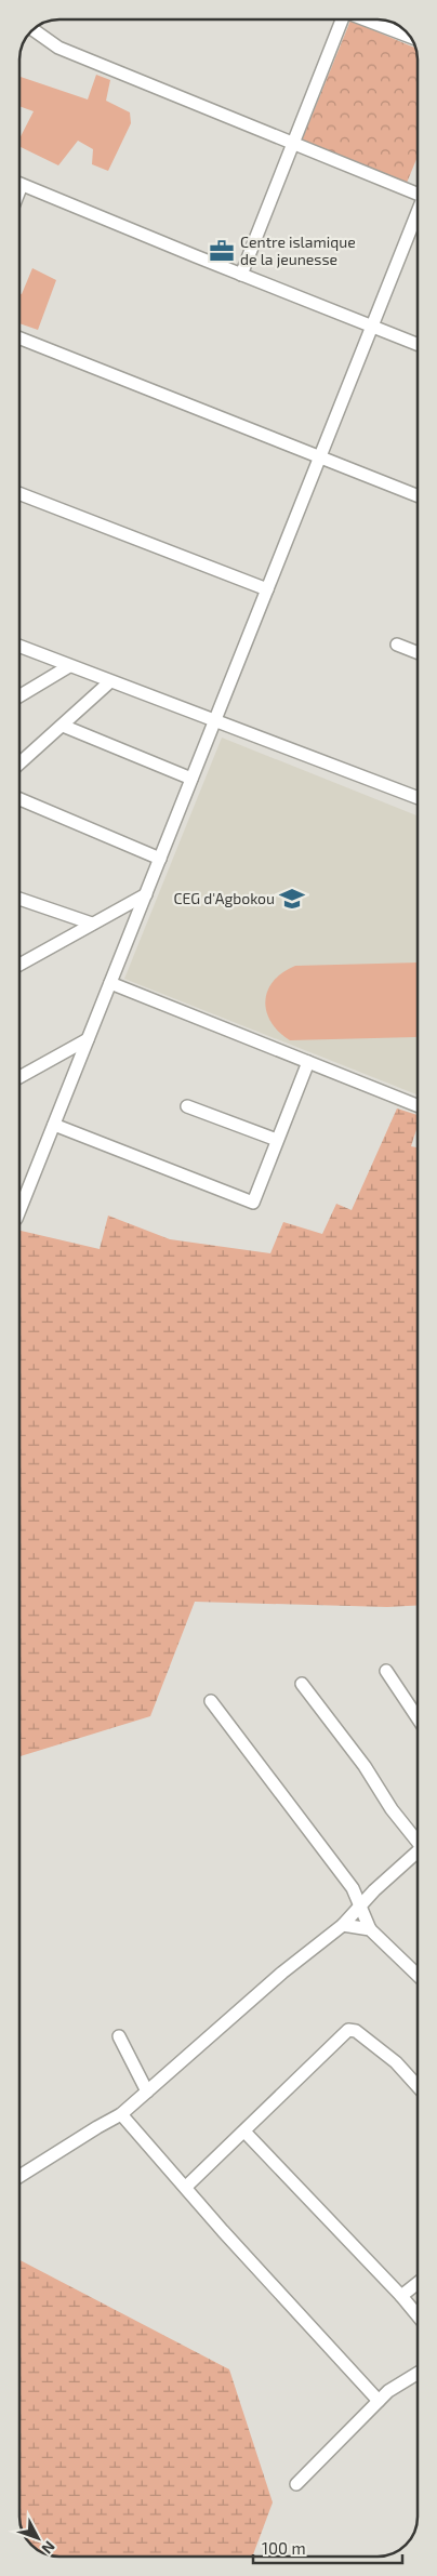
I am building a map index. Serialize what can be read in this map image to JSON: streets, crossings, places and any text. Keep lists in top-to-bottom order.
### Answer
{
  "places": {
    "office": ["Centre islamique de la jeunesse"],
    "school or university": ["CEG d'Agbokou"]
  },
  "scale_bar": "100 m",
  "north": "bottom right"
}
